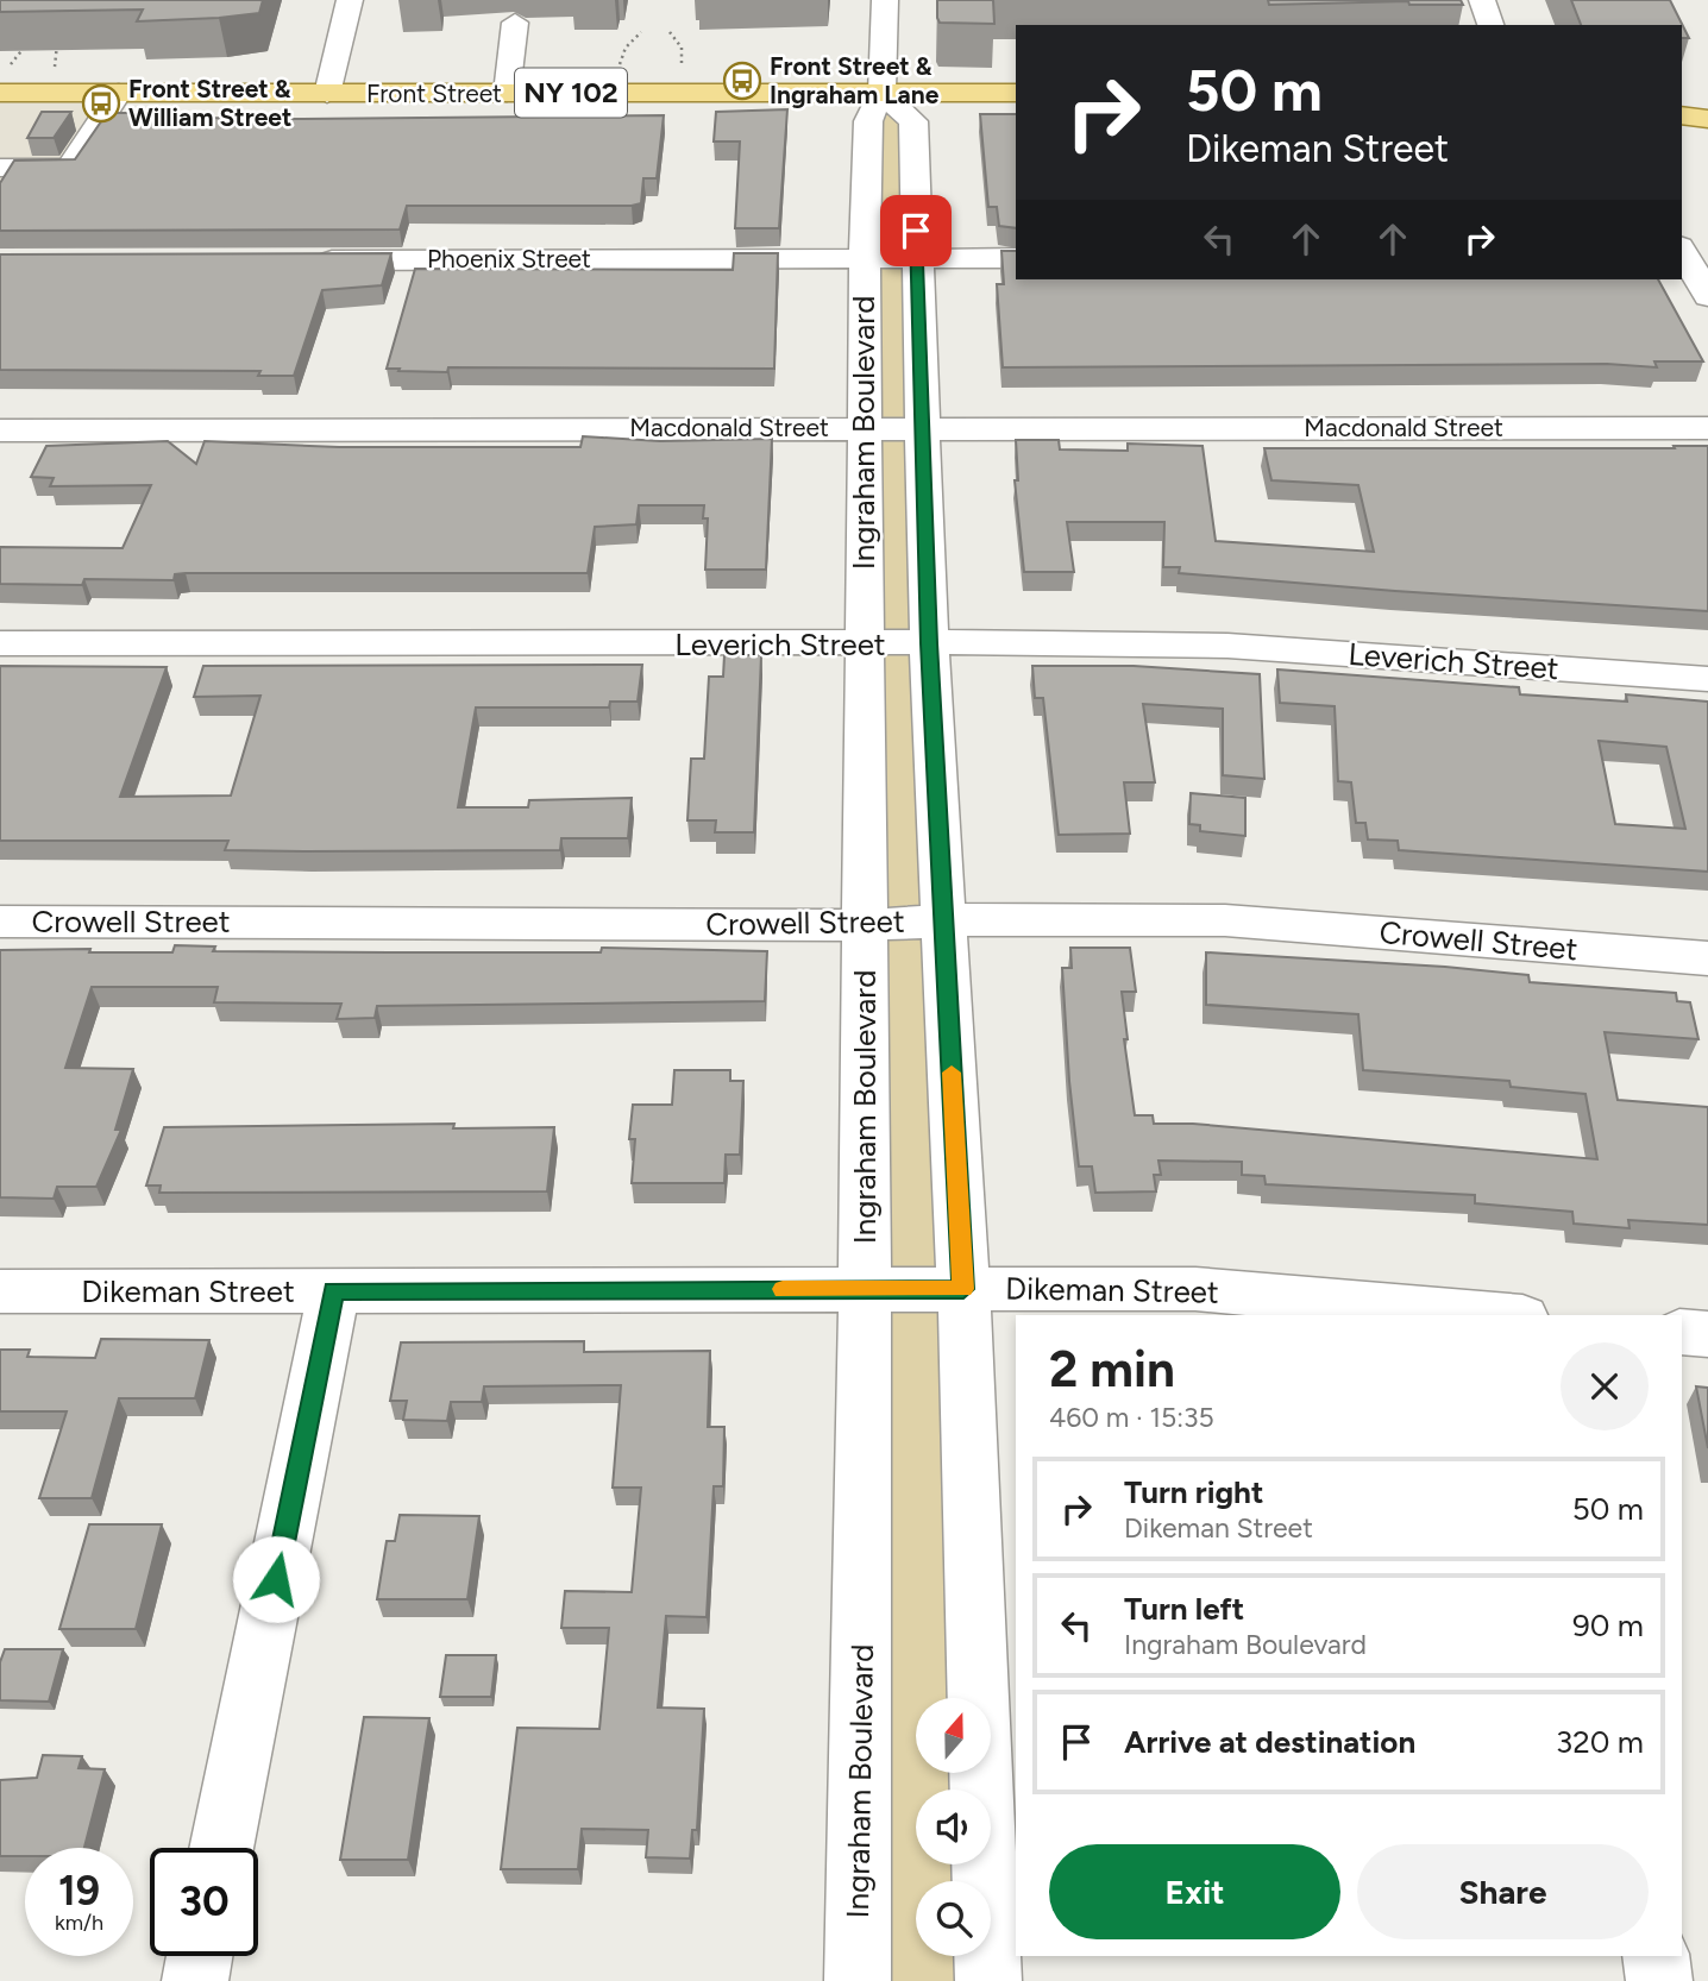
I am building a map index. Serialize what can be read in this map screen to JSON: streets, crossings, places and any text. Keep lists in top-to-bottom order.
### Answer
{
  "streets": {
    "main road": ["NY 102", "Front Street"],
    "street": [
      "Phoenix Street",
      "Macdonald Street",
      "Ingraham Boulevard",
      "Leverich Street",
      "Crowell Street",
      "Dikeman Street"
    ]
  },
  "crossings": [
    ["Front Street", "Ingraham Boulevard"],
    ["Phoenix Street", "Ingraham Boulevard"],
    ["Macdonald Street", "Ingraham Boulevard"],
    ["Ingraham Boulevard", "Leverich Street"],
    ["Ingraham Boulevard", "Crowell Street"],
    ["Ingraham Boulevard", "Dikeman Street"]
  ],
  "places": {
    "bus stop": ["Front Street & Ingraham Lane", "Front Street & William Street"]
  },
  "north": "top",
  "page": {
    "turn": ["50 m", "Dikeman Street"],
    "heading": ["2 min", "460 m · 15:35"],
    "list": [
      {
        "name": "Turn right",
        "note": "Dikeman Street",
        "value": "50 m"
      },
      {
        "name": "Turn left",
        "note": "Ingraham Boulevard",
        "value": "90 m"
      },
      {
        "name": "Arrive at destination",
        "value": "320 m"
      }
    ],
    "buttons": ["Exit", "Share"],
    "speed": "19 km/h",
    "limit": "30"
  }
}
